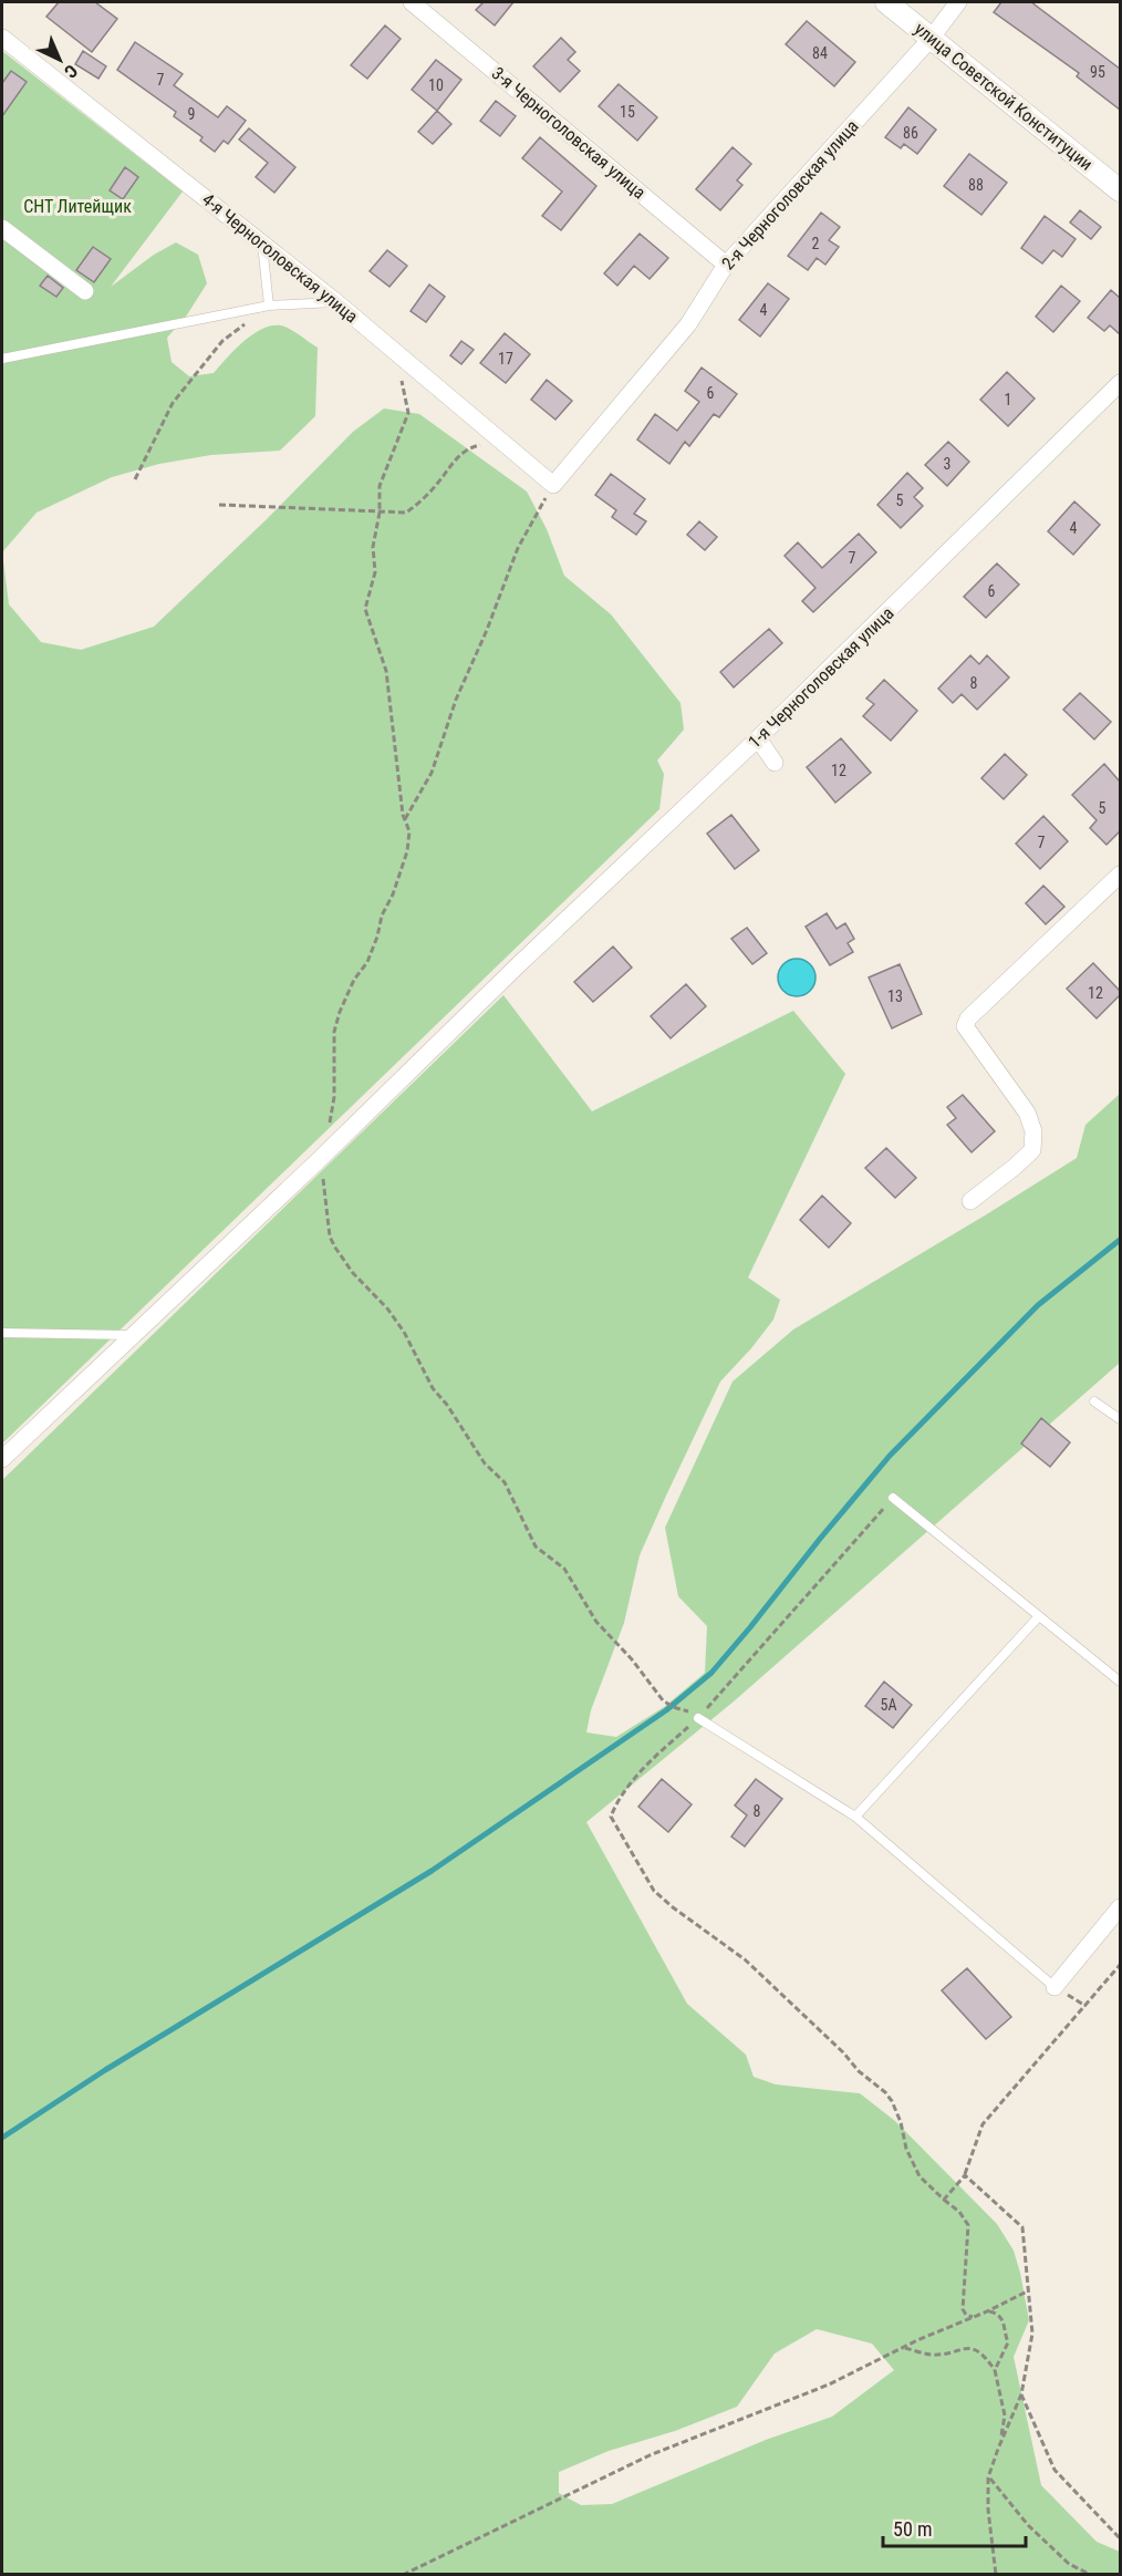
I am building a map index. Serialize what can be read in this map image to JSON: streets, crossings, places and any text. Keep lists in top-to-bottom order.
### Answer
{
  "streets": {
    "street": [
      "улица Советской Конституции",
      "3-я Черноголовская улица",
      "2-я Черноголовская улица",
      "4-я Черноголовская улица",
      "1-я Черноголовская улица"
    ]
  },
  "crossings": [
    ["улица Советской Конституции", "2-я Черноголовская улица"],
    ["3-я Черноголовская улица", "2-я Черноголовская улица"],
    ["2-я Черноголовская улица", "4-я Черноголовская улица"]
  ],
  "parks": ["СНТ Литейщик"],
  "house_numbers": [
    "84",
    "95",
    "7",
    "10",
    "15",
    "9",
    "86",
    "88",
    "2",
    "4",
    "17",
    "6",
    "1",
    "3",
    "5",
    "4",
    "7",
    "6",
    "8",
    "12",
    "5",
    "7",
    "12",
    "13",
    "5А",
    "8"
  ],
  "scale_bar": "50 m",
  "north": "bottom right"
}
